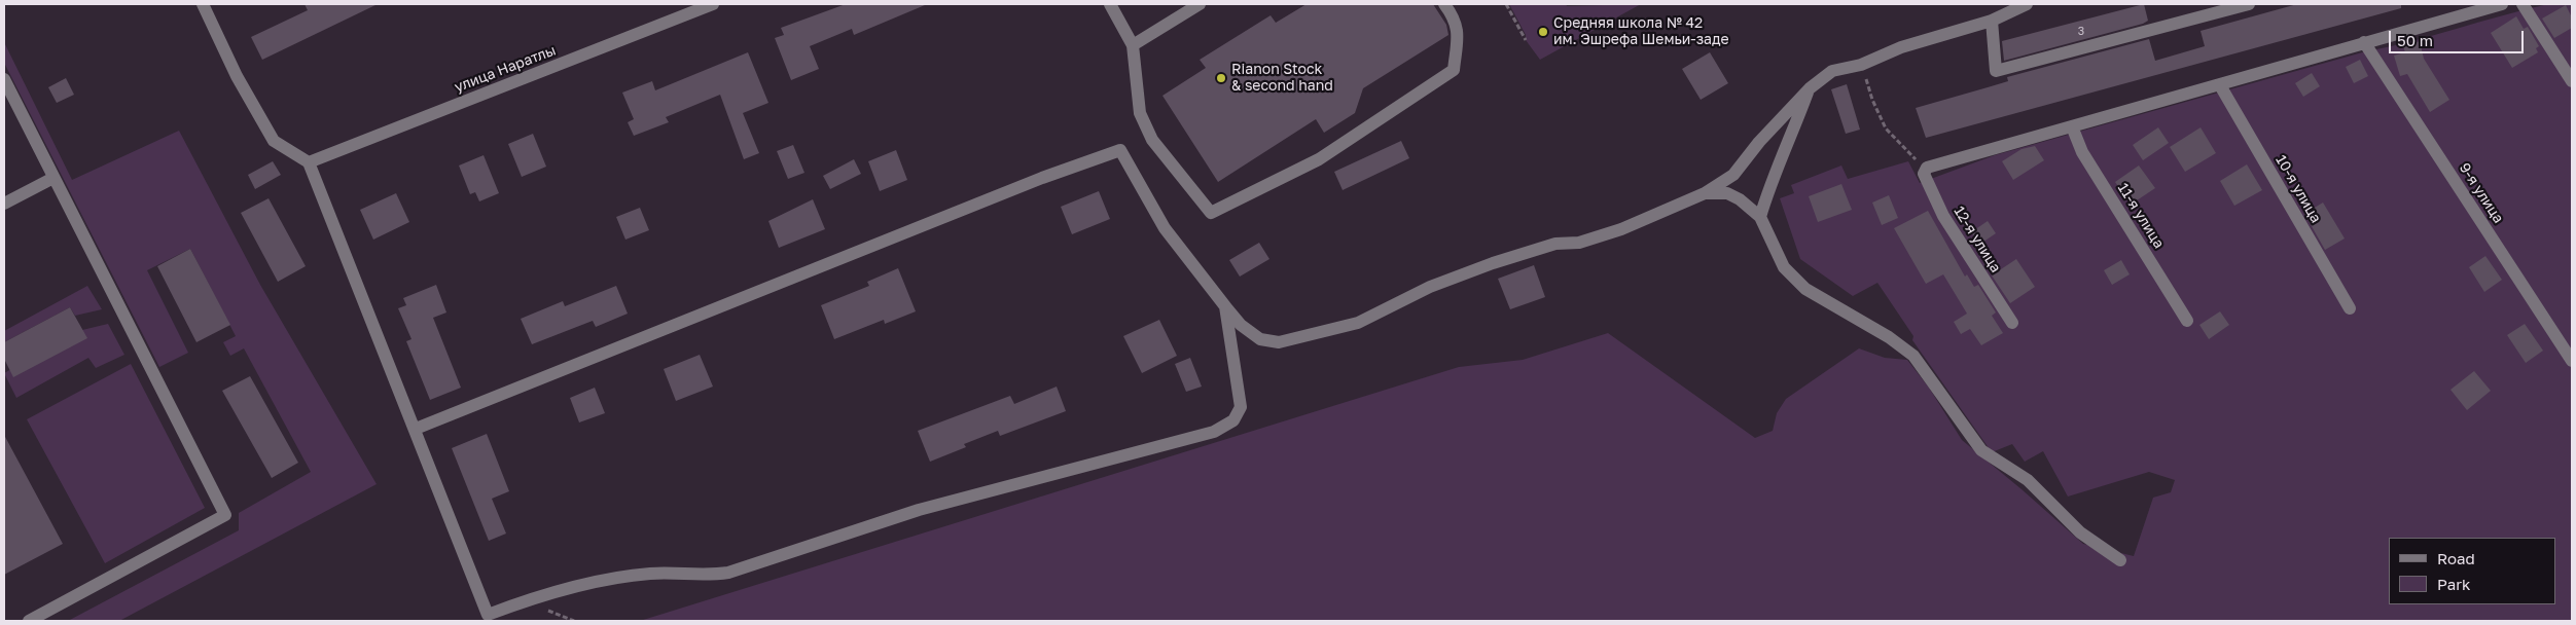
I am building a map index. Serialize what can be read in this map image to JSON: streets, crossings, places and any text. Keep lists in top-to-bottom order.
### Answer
{
  "streets": {
    "street": [
      "улица Наратлы",
      "10-я улица",
      "9-я улица",
      "11-я улица",
      "12-я улица"
    ]
  },
  "places": ["Средняя школа № 42 им. Эшрефа Шемьи-заде", "Rianon Stock & second hand"],
  "house_numbers": ["3"],
  "legend": ["Road", "Park"],
  "scale_bar": "50 m"
}
